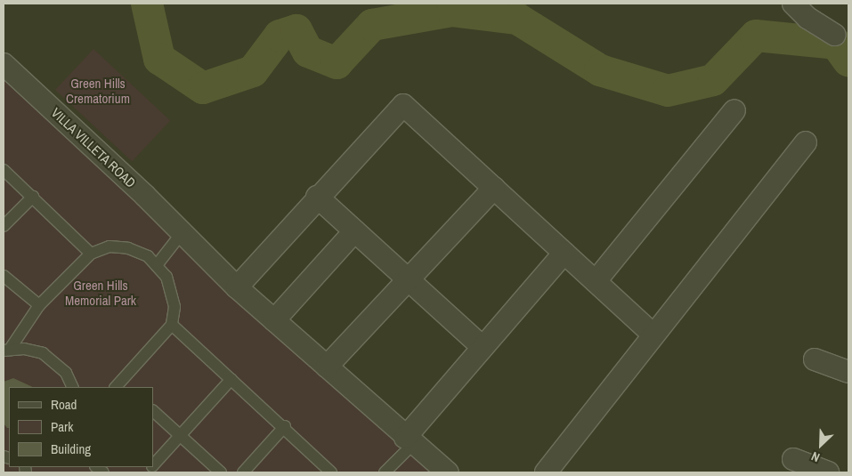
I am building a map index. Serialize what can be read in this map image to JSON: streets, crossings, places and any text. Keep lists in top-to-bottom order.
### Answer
{
  "streets": {
    "street": ["VILLA VILLETA ROAD"]
  },
  "parks": ["Green Hills Crematorium", "Green Hills Memorial Park"],
  "legend": ["Road", "Park", "Building"],
  "north": "bottom left"
}
